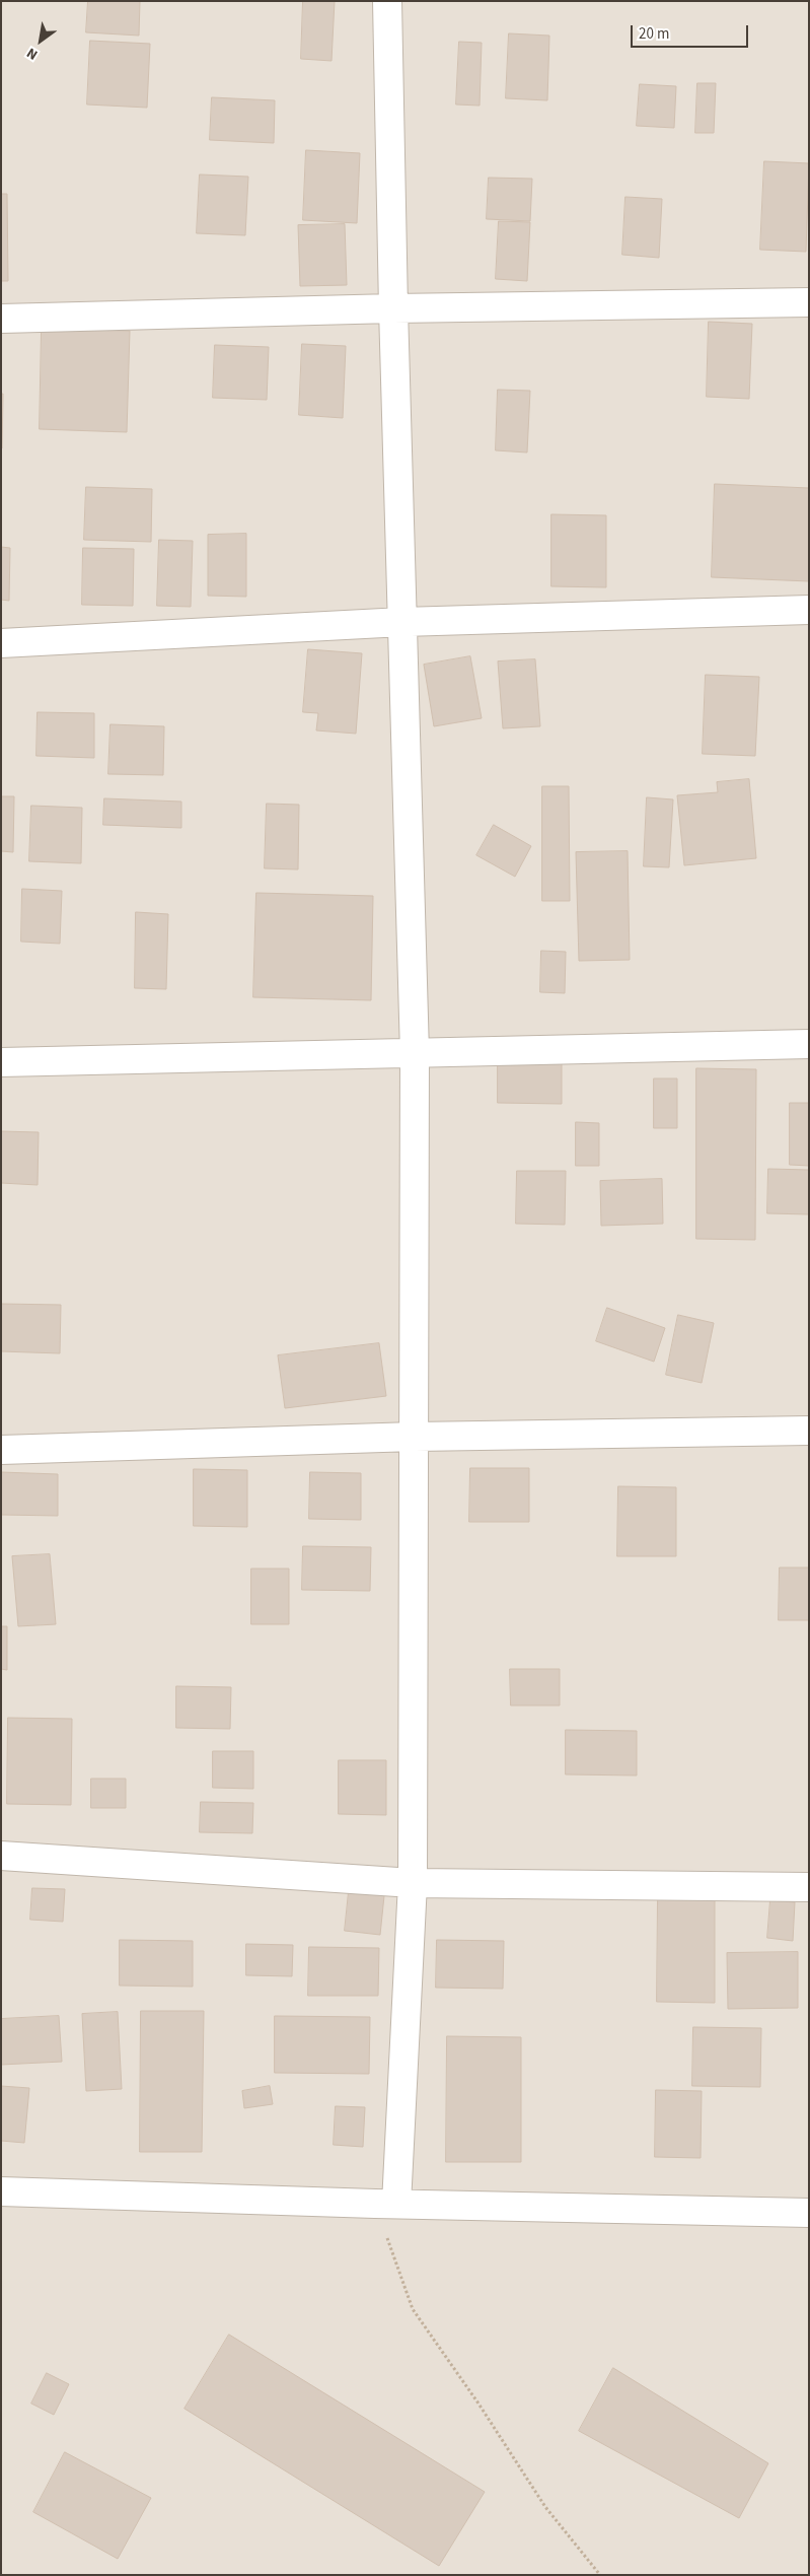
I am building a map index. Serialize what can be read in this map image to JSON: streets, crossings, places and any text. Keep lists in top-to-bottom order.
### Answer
{
  "scale_bar": "20 m",
  "north": "bottom left"
}
